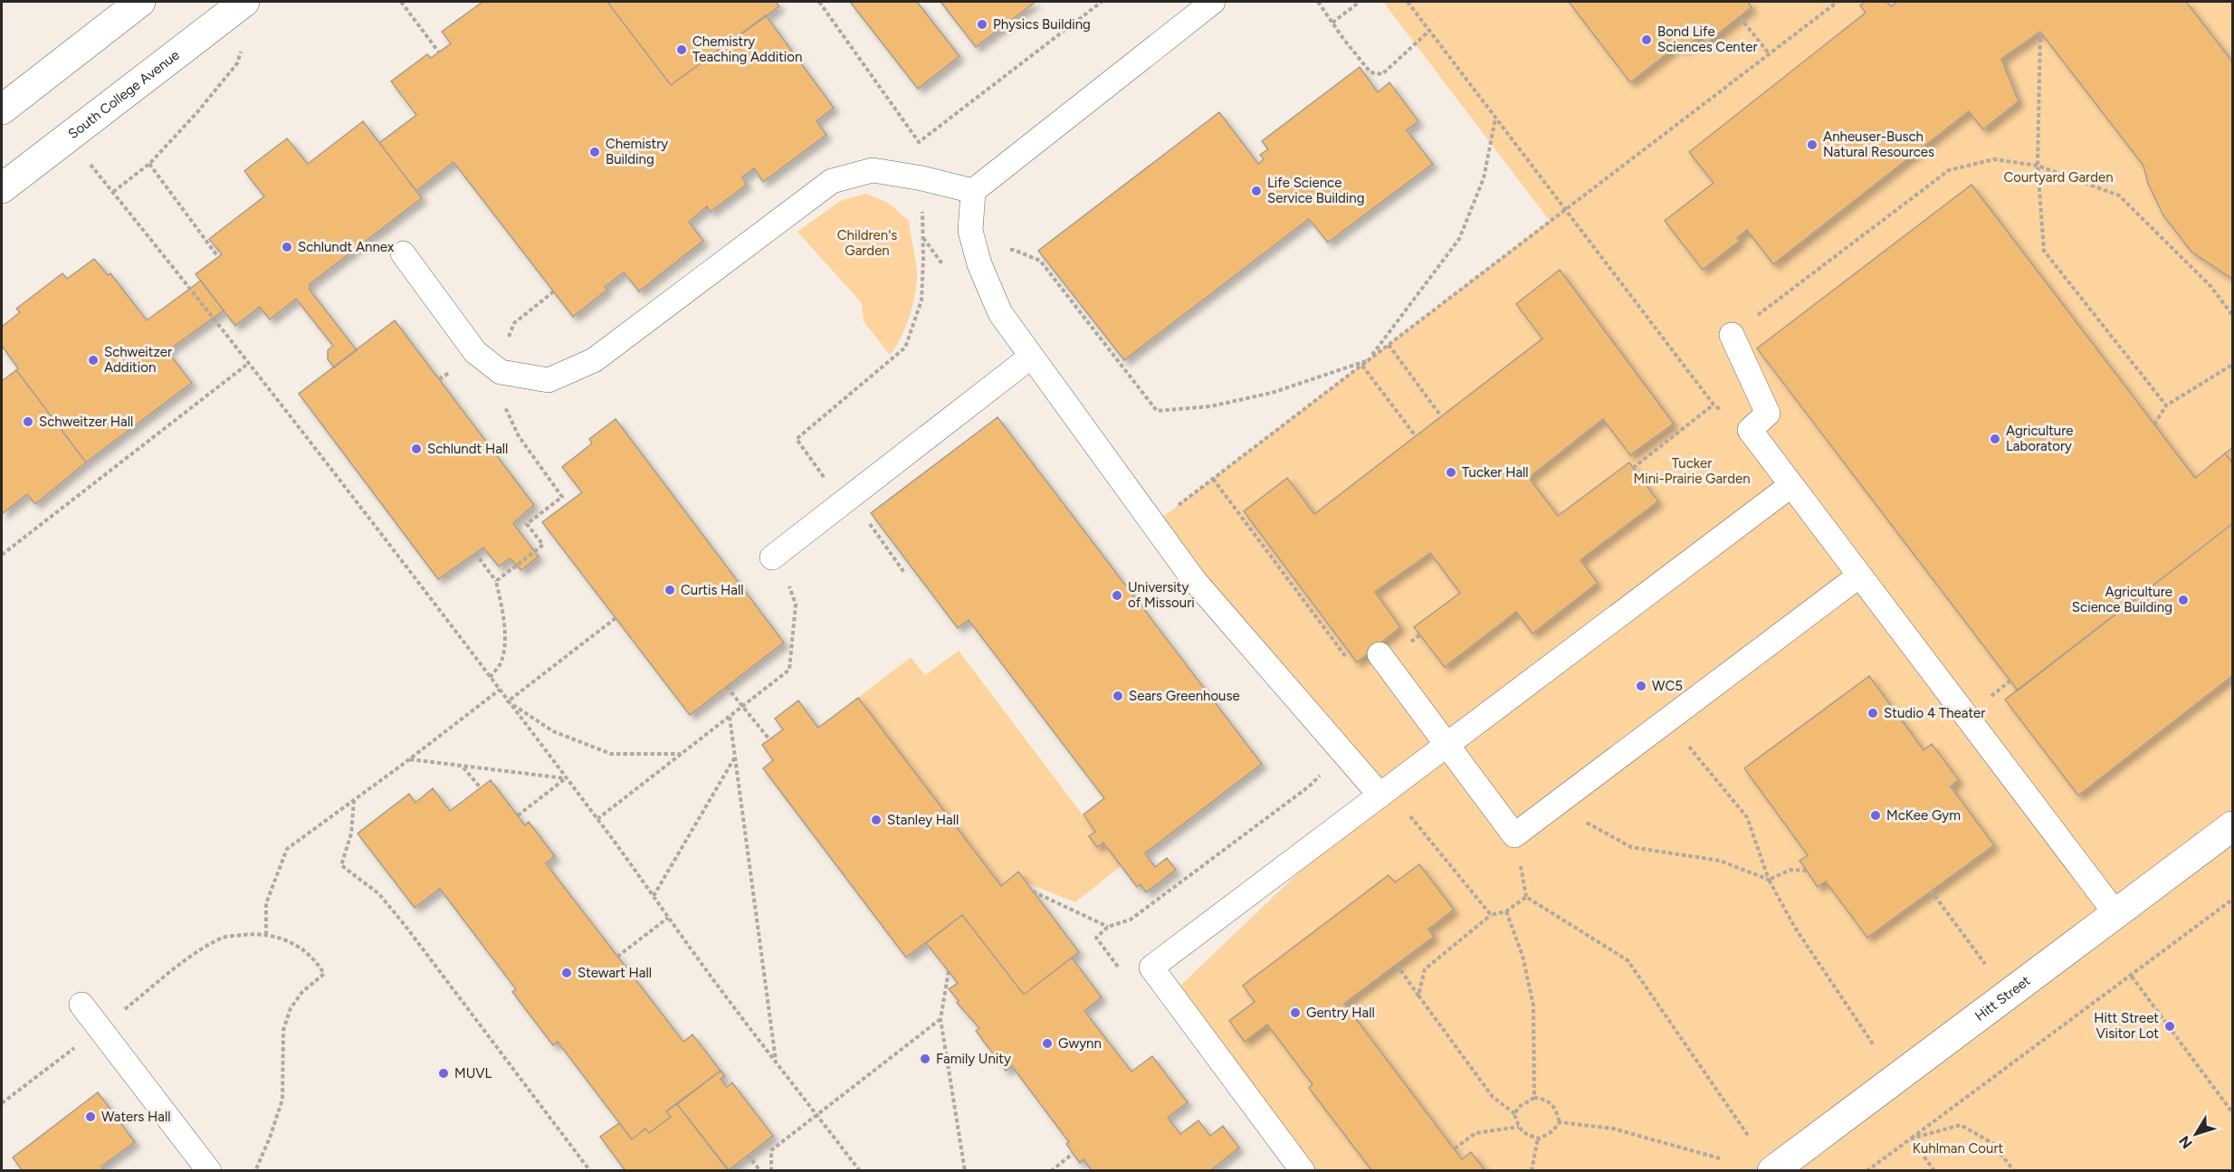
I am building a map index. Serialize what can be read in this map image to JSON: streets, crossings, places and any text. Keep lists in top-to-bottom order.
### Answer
{
  "streets": {
    "street": ["South College Avenue", "Hitt Street"]
  },
  "parks": [
    "Courtyard Garden",
    "Children's Garden",
    "Tucker Mini-Prairie Garden",
    "Kuhlman Court"
  ],
  "places": [
    "Physics Building",
    "Bond Life Sciences Center",
    "Chemistry Teaching Addition",
    "Anheuser-Busch Natural Resources",
    "Chemistry Building",
    "Life Science Service Building",
    "Schlundt Annex",
    "Schweitzer Addition",
    "Schweitzer Hall",
    "Agriculture Laboratory",
    "Schlundt Hall",
    "Tucker Hall",
    "Curtis Hall",
    "University of Missouri",
    "Agriculture Science Building",
    "WC5",
    "Sears Greenhouse",
    "Studio 4 Theater",
    "McKee Gym",
    "Stanley Hall",
    "Stewart Hall",
    "Gentry Hall",
    "Hitt Street Visitor Lot",
    "Gwynn",
    "Family Unity",
    "MUVL",
    "Waters Hall"
  ],
  "north": "bottom left"
}
